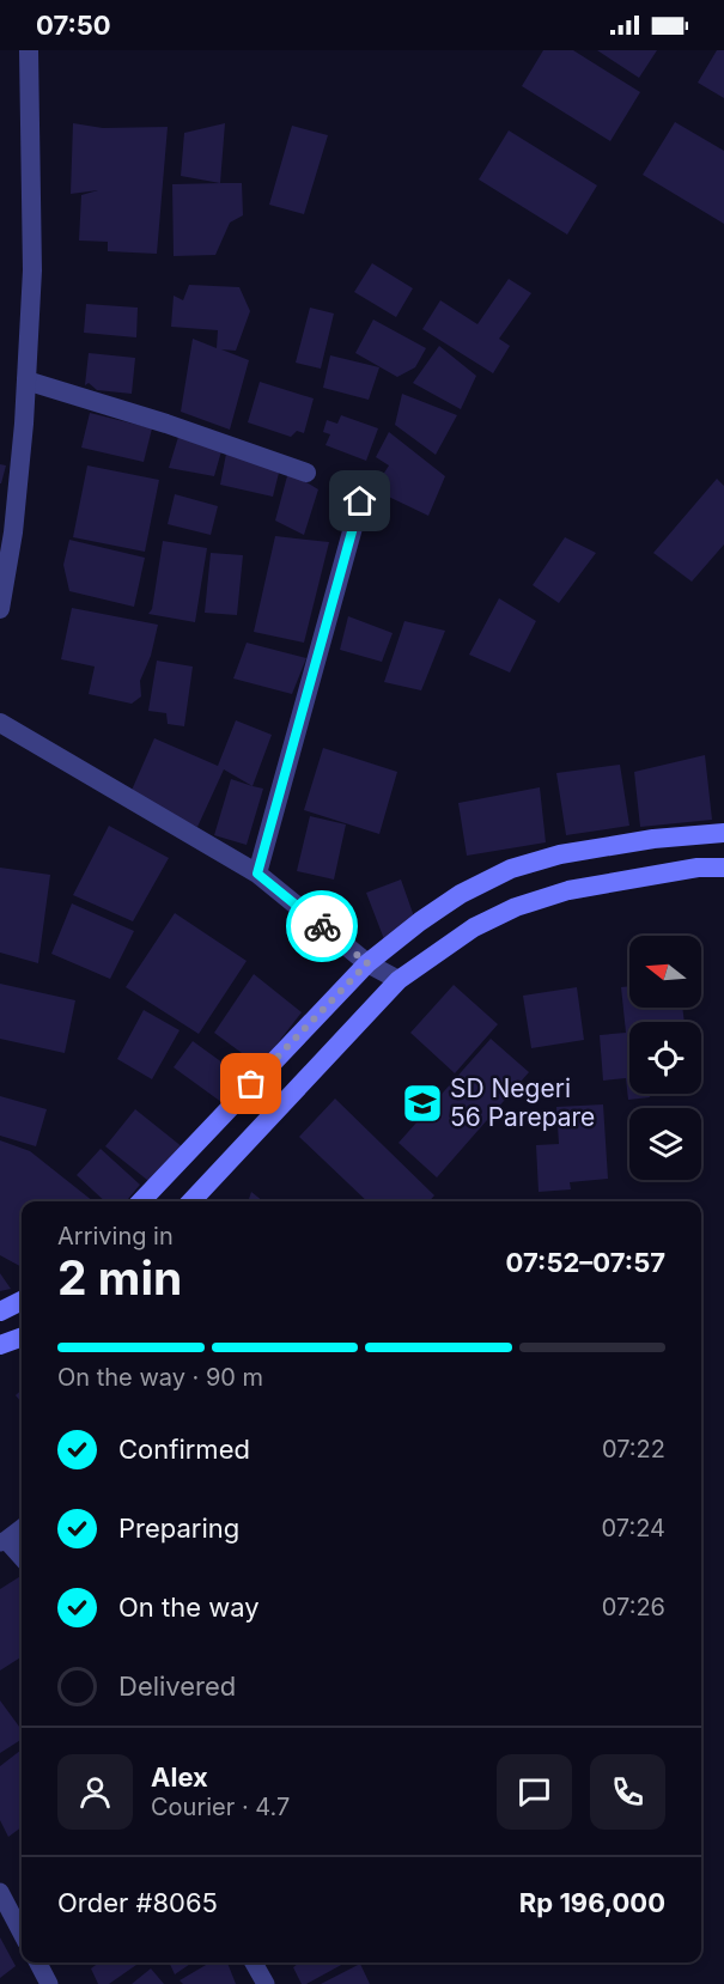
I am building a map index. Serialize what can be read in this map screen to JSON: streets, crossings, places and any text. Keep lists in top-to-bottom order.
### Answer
{
  "places": {
    "school or university": ["SD Negeri 56 Parepare"]
  },
  "north": "left",
  "page": {
    "status": "07:50",
    "heading": ["2 min", "Arriving in", "07:52–07:57"],
    "panel": [
      "Alex",
      "Courier · 4.7",
      "Order #8065",
      "Rp 196,000"
    ],
    "bar": "On the way · 90 m",
    "list": [
      ["Confirmed", "07:22"],
      ["Preparing", "07:24"],
      ["On the way", "07:26"],
      "Delivered"
    ]
  }
}
